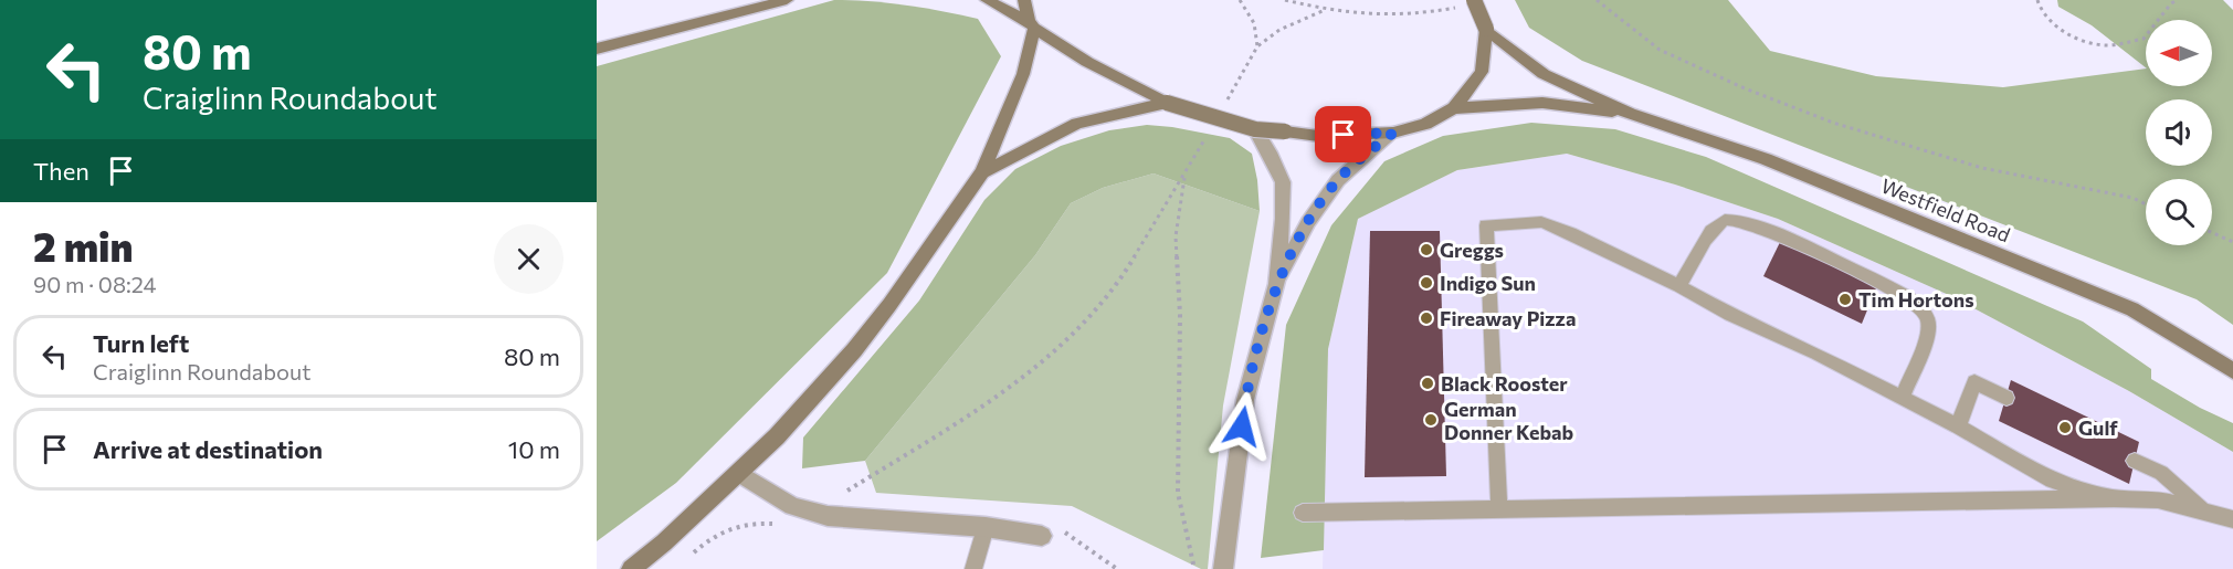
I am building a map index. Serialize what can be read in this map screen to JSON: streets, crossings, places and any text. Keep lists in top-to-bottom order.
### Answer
{
  "streets": {
    "main road": ["Westfield Road"]
  },
  "places": [
    "Greggs",
    "Indigo Sun",
    "Tim Hortons",
    "Fireaway Pizza",
    "Black Rooster",
    "German Donner Kebab",
    "Gulf"
  ],
  "north": "left",
  "page": {
    "turn": ["80 m", "Craiglinn Roundabout"],
    "then": "Then",
    "heading": ["2 min", "90 m · 08:24"],
    "list": [
      {
        "name": "Turn left",
        "note": "Craiglinn Roundabout",
        "value": "80 m"
      },
      {
        "name": "Arrive at destination",
        "value": "10 m"
      }
    ]
  }
}
